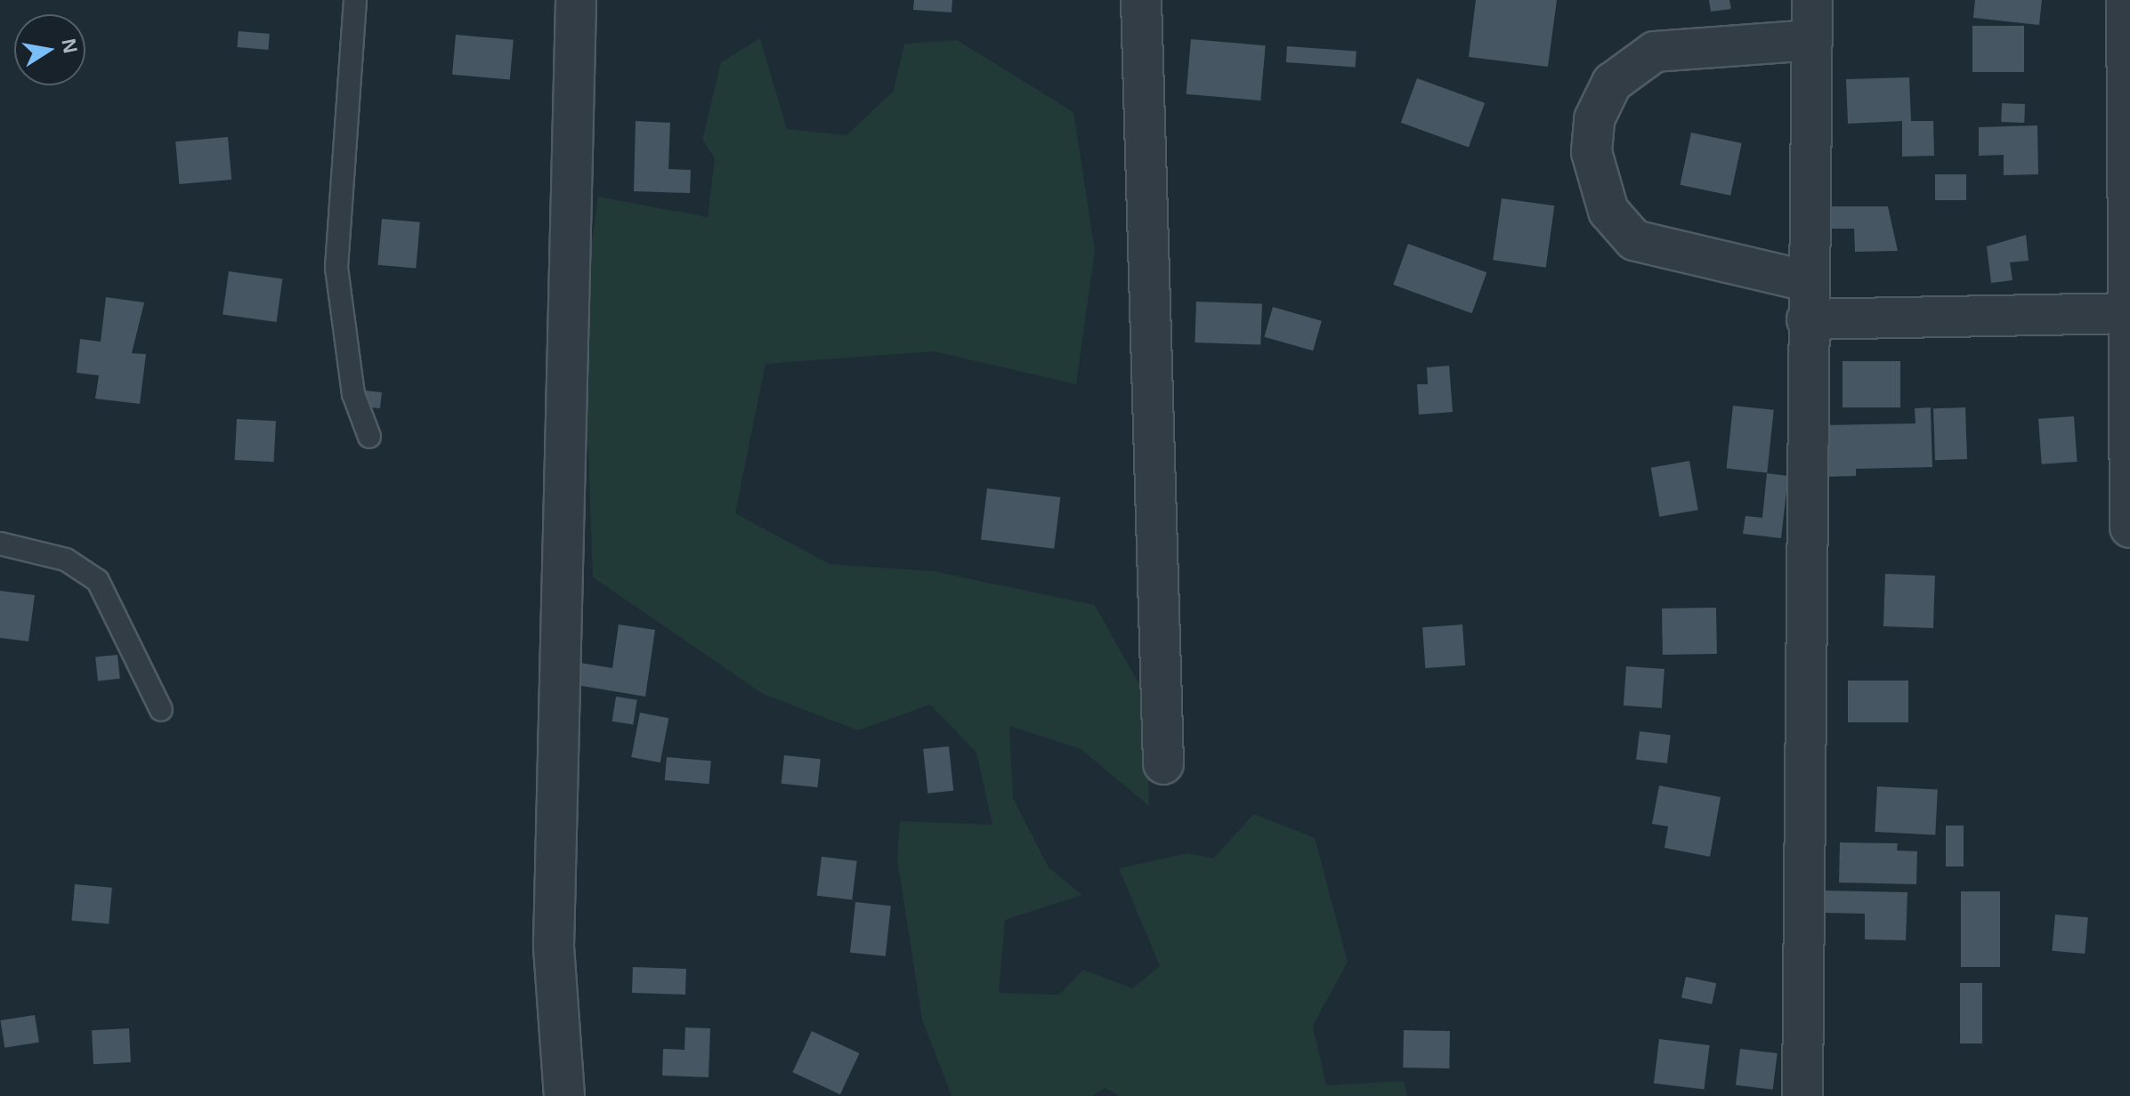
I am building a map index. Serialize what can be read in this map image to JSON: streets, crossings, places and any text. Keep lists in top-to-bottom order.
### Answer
{
  "north": "right"
}
